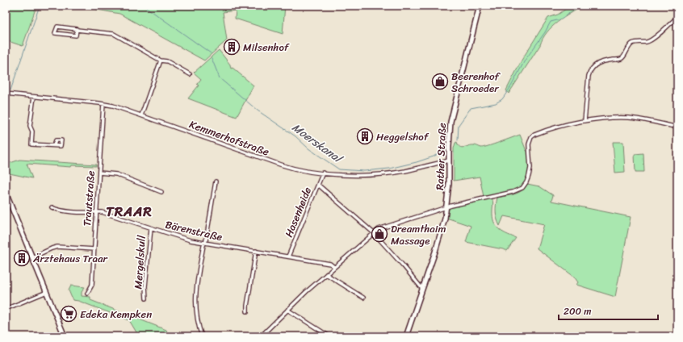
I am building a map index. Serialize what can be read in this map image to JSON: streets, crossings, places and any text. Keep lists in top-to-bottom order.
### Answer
{
  "streets": {
    "street": [
      "Kemmerhofstraße",
      "Rather Straße",
      "Trautstraße",
      "Hasenheide",
      "Bärenstraße",
      "Mergelskull"
    ]
  },
  "crossings": [
    ["Kemmerhofstraße", "Rather Straße"],
    ["Kemmerhofstraße", "Trautstraße"],
    ["Kemmerhofstraße", "Hasenheide"],
    ["Trautstraße", "Bärenstraße"],
    ["Hasenheide", "Bärenstraße"],
    ["Bärenstraße", "Mergelskull"]
  ],
  "districts": ["TRAAR"],
  "water": ["Moerskanal"],
  "places": {
    "building": ["Milsenhof", "Heggelshof", "Ärztehaus Traar"],
    "shop": ["Beerenhof Schroeder", "Dreamthaim Massage"],
    "supermarket": ["Edeka Kempken"]
  },
  "scale_bar": "200 m"
}
